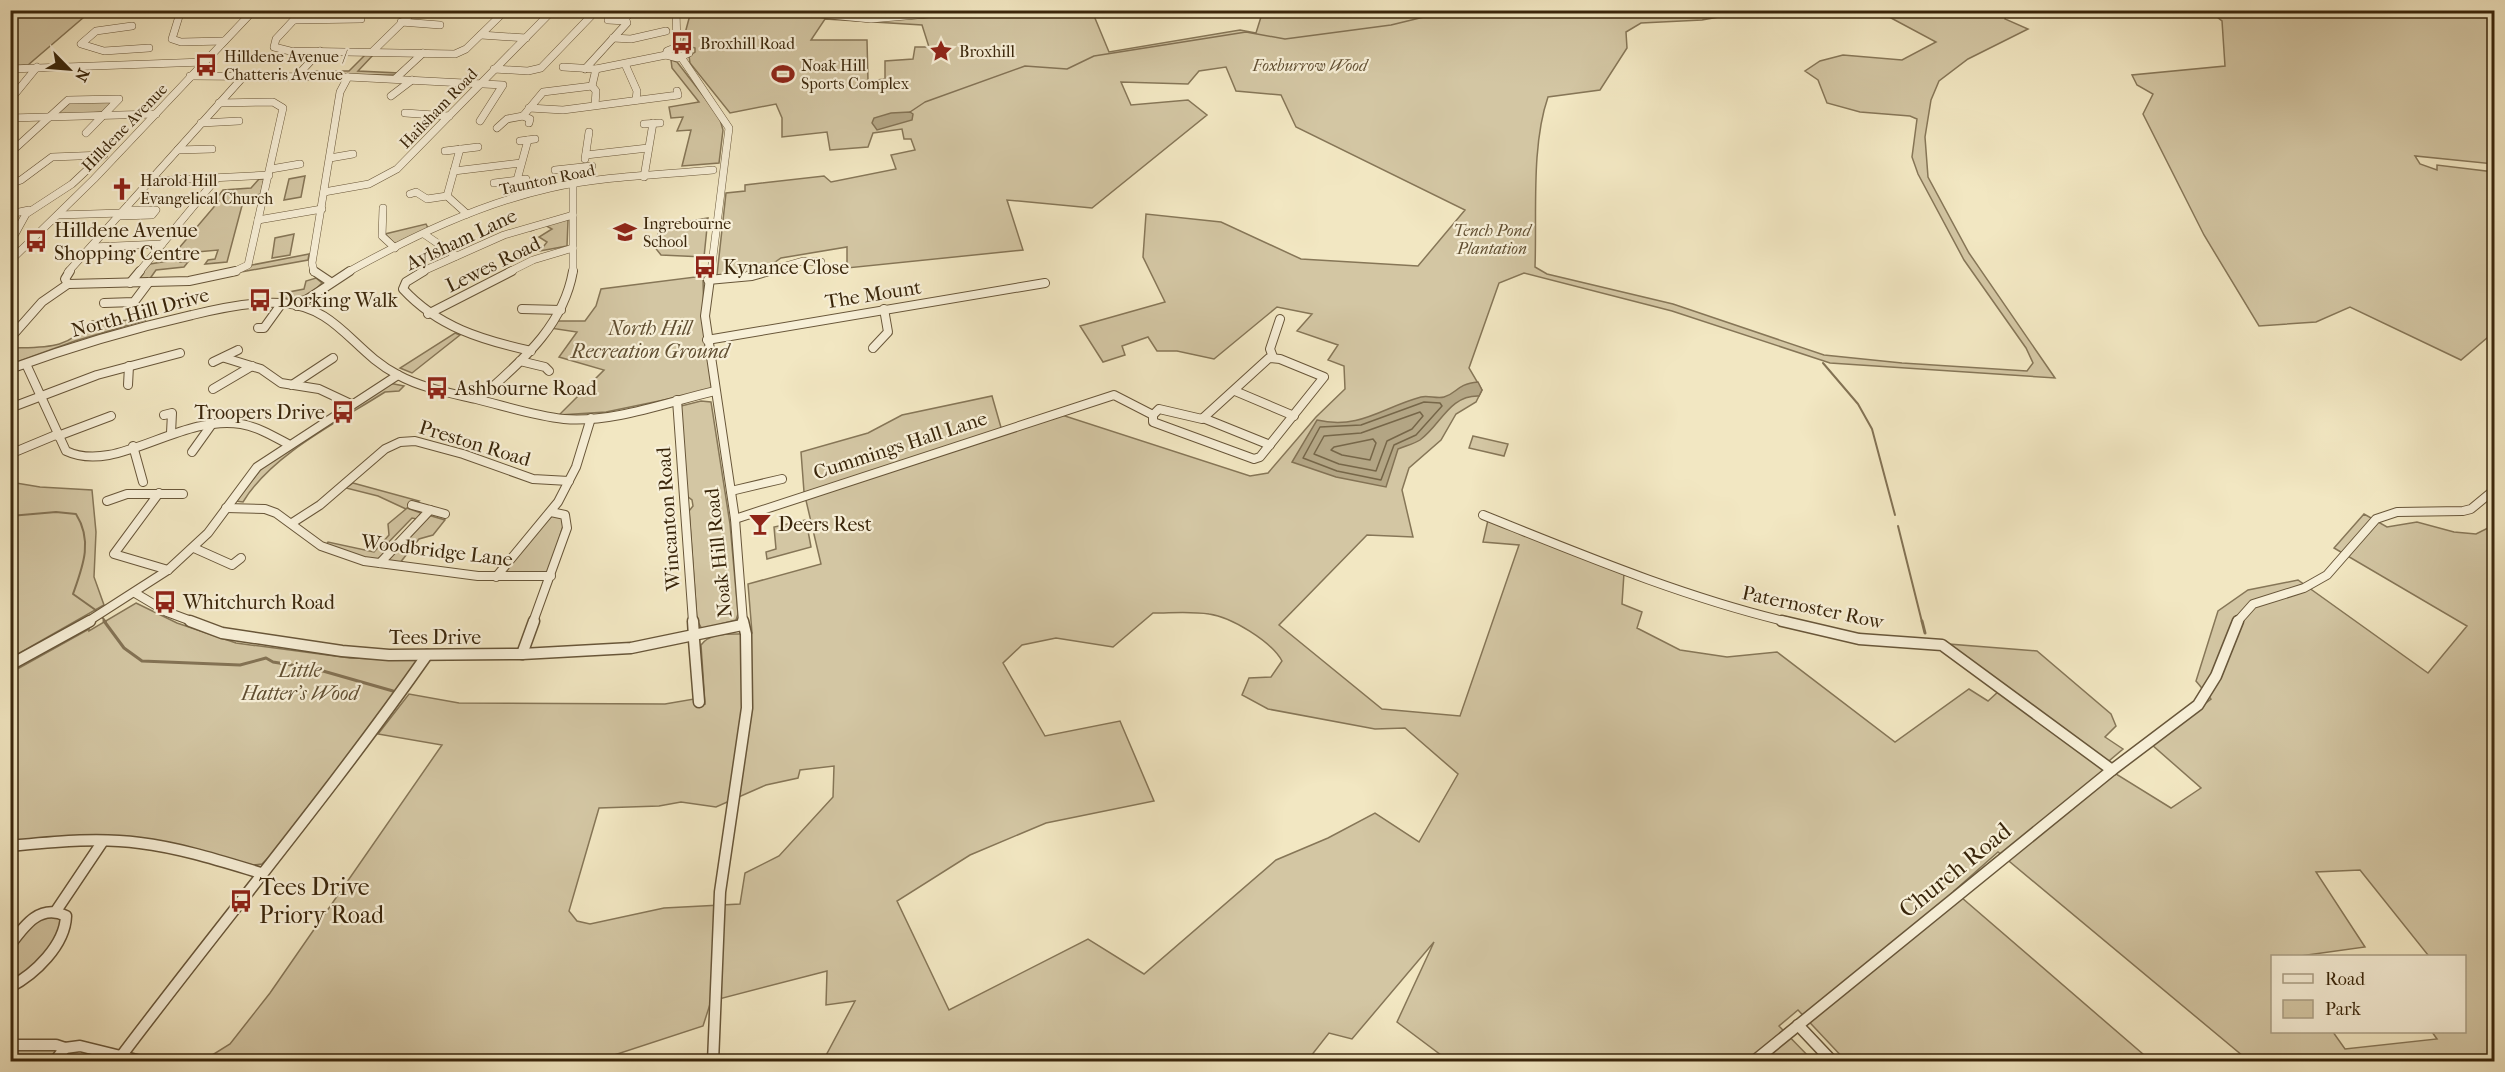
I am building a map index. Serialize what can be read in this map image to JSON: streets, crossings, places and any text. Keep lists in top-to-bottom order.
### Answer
{
  "streets": {
    "street": [
      "Hailsham Road",
      "Hilldene Avenue",
      "Taunton Road",
      "Aylsham Lane",
      "Lewes Road",
      "The Mount",
      "North Hill Drive",
      "Preston Road",
      "Cummings Hall Lane",
      "Wincanton Road",
      "Woodbridge Lane",
      "Noak Hill Road",
      "Paternoster Row",
      "Tees Drive",
      "Church Road"
    ]
  },
  "crossings": [
    ["Taunton Road", "North Hill Drive"],
    ["Aylsham Lane", "Lewes Road"],
    ["The Mount", "Noak Hill Road"],
    ["North Hill Drive", "Wincanton Road"],
    ["North Hill Drive", "Noak Hill Road"],
    ["Preston Road", "Woodbridge Lane"],
    ["Cummings Hall Lane", "Noak Hill Road"],
    ["Wincanton Road", "Tees Drive"],
    ["Noak Hill Road", "Tees Drive"],
    ["Paternoster Row", "Church Road"]
  ],
  "parks": [
    "Foxburrow Wood",
    "Tench Pond Plantation",
    "North Hill Recreation Ground",
    "Little Hatter's Wood"
  ],
  "places": {
    "bus stop": [
      "Broxhill Road",
      "Hilldene Avenue / Chatteris Avenue",
      "Hilldene Avenue Shopping Centre",
      "Kynance Close",
      "Dorking Walk",
      "Ashbourne Road",
      "Troopers Drive",
      "Whitchurch Road",
      "Tees Drive Priory Road"
    ],
    "place": ["Broxhill"],
    "sports": ["Noak Hill Sports Complex"],
    "church": ["Harold Hill Evangelical Church"],
    "school or university": ["Ingrebourne School"],
    "bar": ["Deers Rest"]
  },
  "legend": ["Road", "Park"],
  "north": "bottom right"
}
